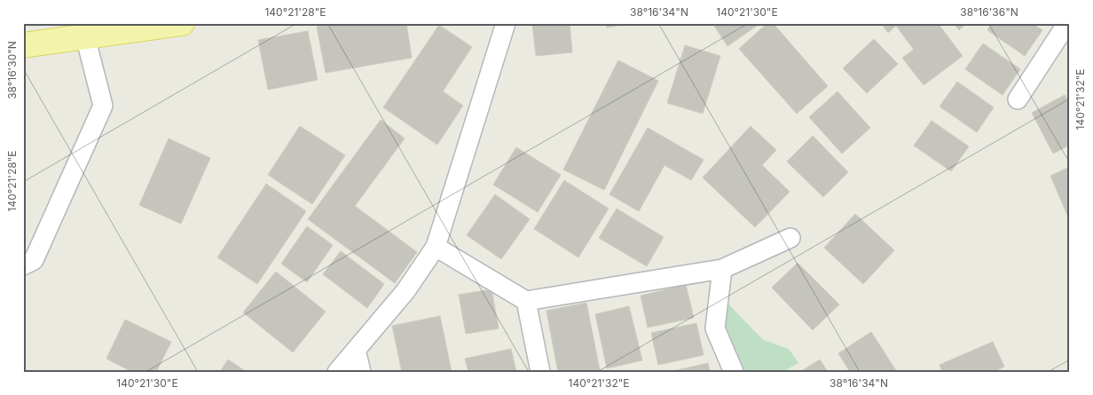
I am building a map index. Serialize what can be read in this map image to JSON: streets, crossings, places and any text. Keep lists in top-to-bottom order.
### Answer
{
  "coordinates": [
    "140°21'28\"E",
    "38°16'34\"N",
    "140°21'30\"E",
    "38°16'36\"N",
    "38°16'30\"N",
    "140°21'32\"E"
  ]
}
